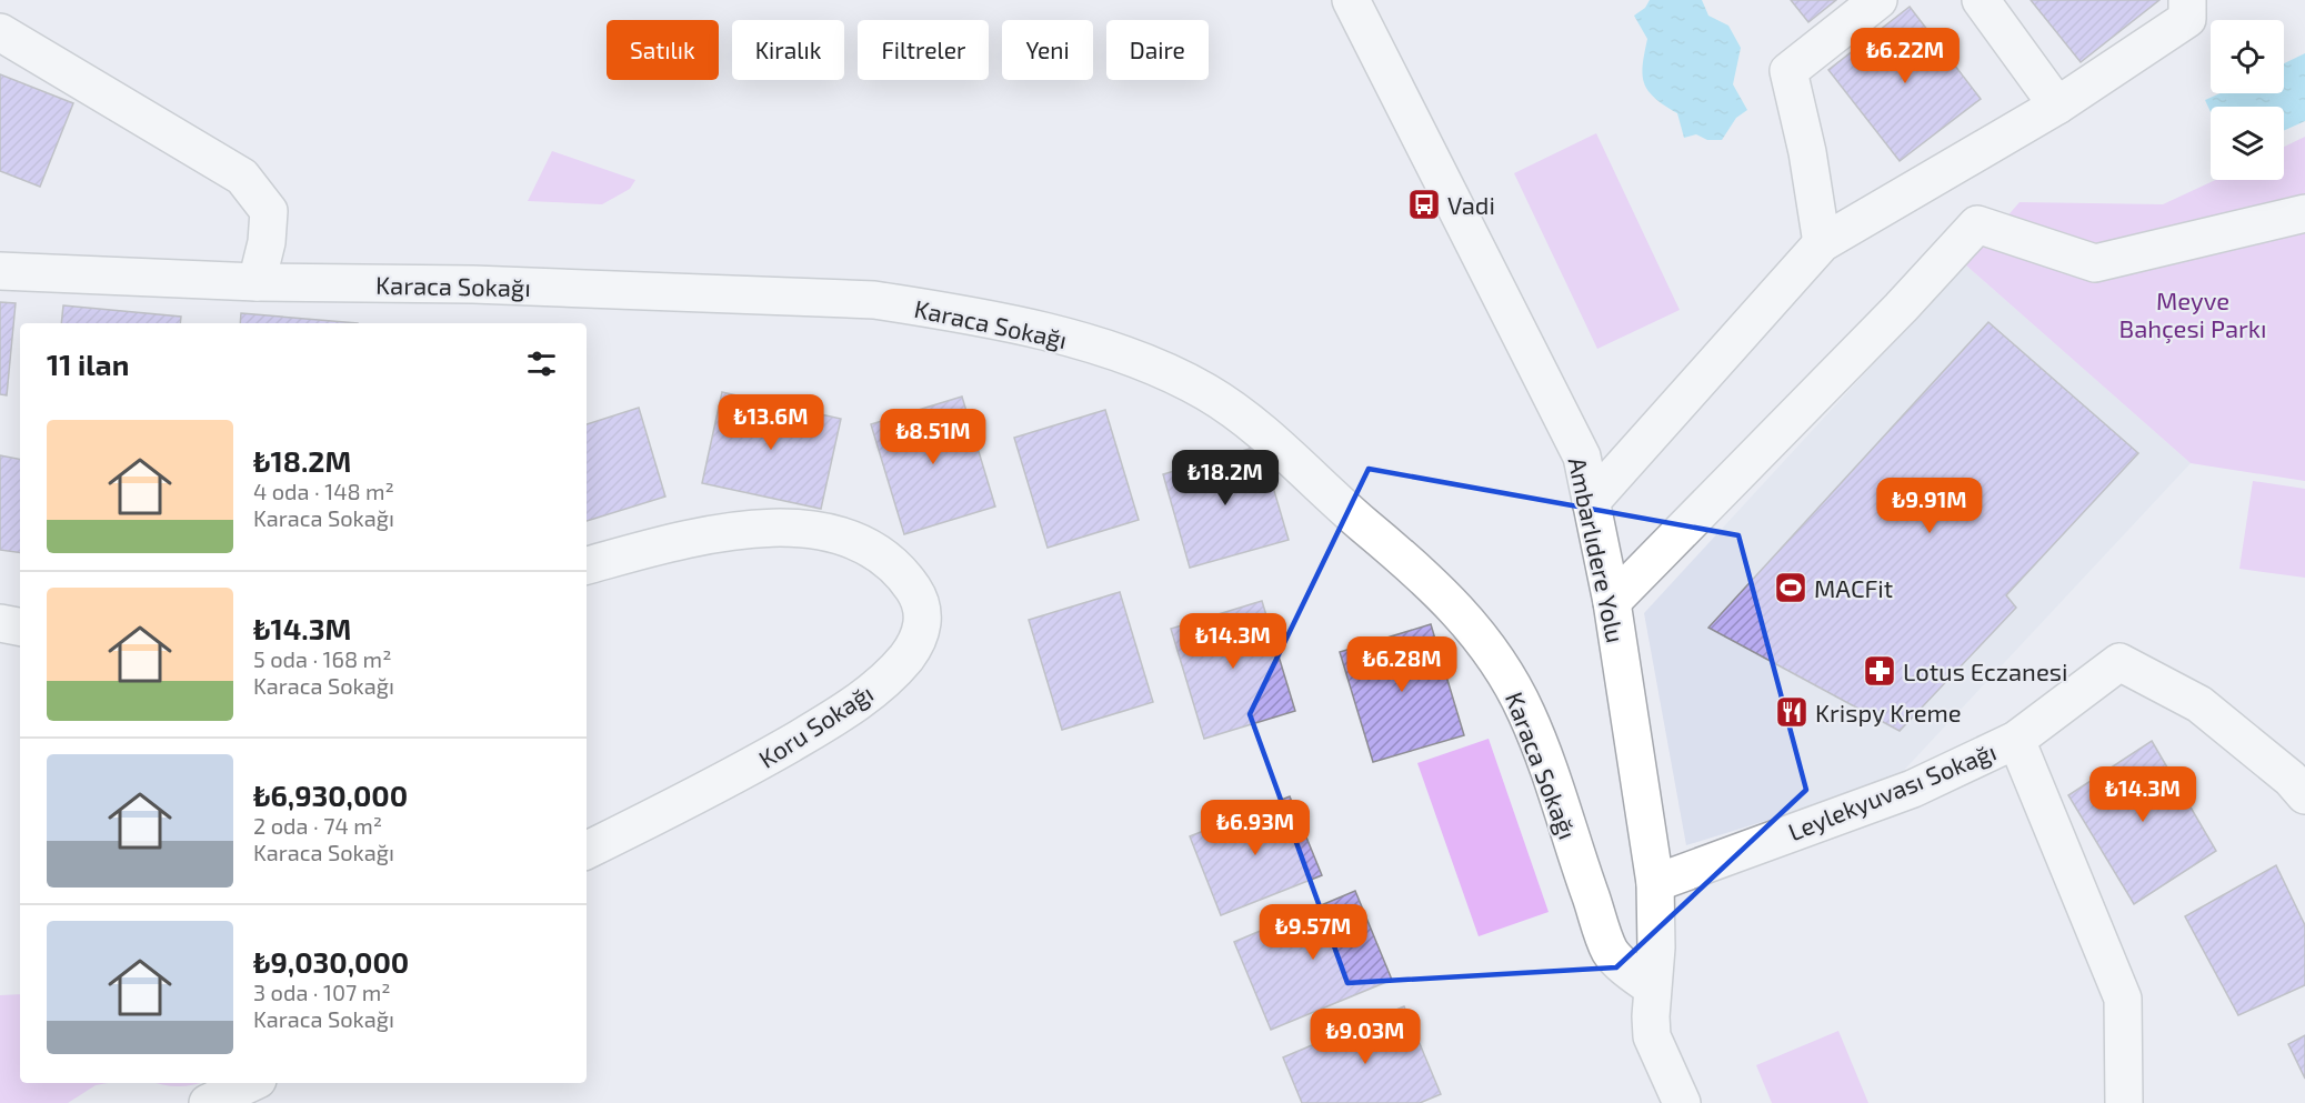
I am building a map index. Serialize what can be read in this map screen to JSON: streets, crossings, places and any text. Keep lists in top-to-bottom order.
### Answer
{
  "streets": {
    "street": [
      "Karaca Sokağı",
      "Ambarlıdere Yolu",
      "Koru Sokağı",
      "Leylekyuvası Sokağı"
    ]
  },
  "crossings": [
    ["Karaca Sokağı", "Ambarlıdere Yolu"],
    ["Ambarlıdere Yolu", "Leylekyuvası Sokağı"]
  ],
  "parks": ["Meyve Bahçesi Parkı"],
  "places": {
    "bus stop": ["Vadi"],
    "sports": ["MACFit"],
    "pharmacy": ["Lotus Eczanesi"],
    "restaurant": ["Krispy Kreme"]
  },
  "page": {
    "chip": [
      "Satılık",
      "Kiralık",
      "Filtreler",
      "Yeni",
      "Daire"
    ],
    "price": [
      "₺6.22M",
      "₺13.6M",
      "₺8.51M",
      "₺18.2M",
      "₺9.91M",
      "₺14.3M",
      "₺6.28M",
      "₺14.3M",
      "₺6.93M",
      "₺9.57M",
      "₺9.03M"
    ],
    "heading": "11 ilan",
    "list": [
      {
        "name": "₺18.2M",
        "note": "4 oda · 148 m² · Karaca Sokağı"
      },
      {
        "name": "₺14.3M",
        "note": "5 oda · 168 m² · Karaca Sokağı"
      },
      {
        "name": "₺6,930,000",
        "note": "2 oda · 74 m² · Karaca Sokağı"
      },
      {
        "name": "₺9,030,000",
        "note": "3 oda · 107 m² · Karaca Sokağı"
      }
    ]
  }
}
